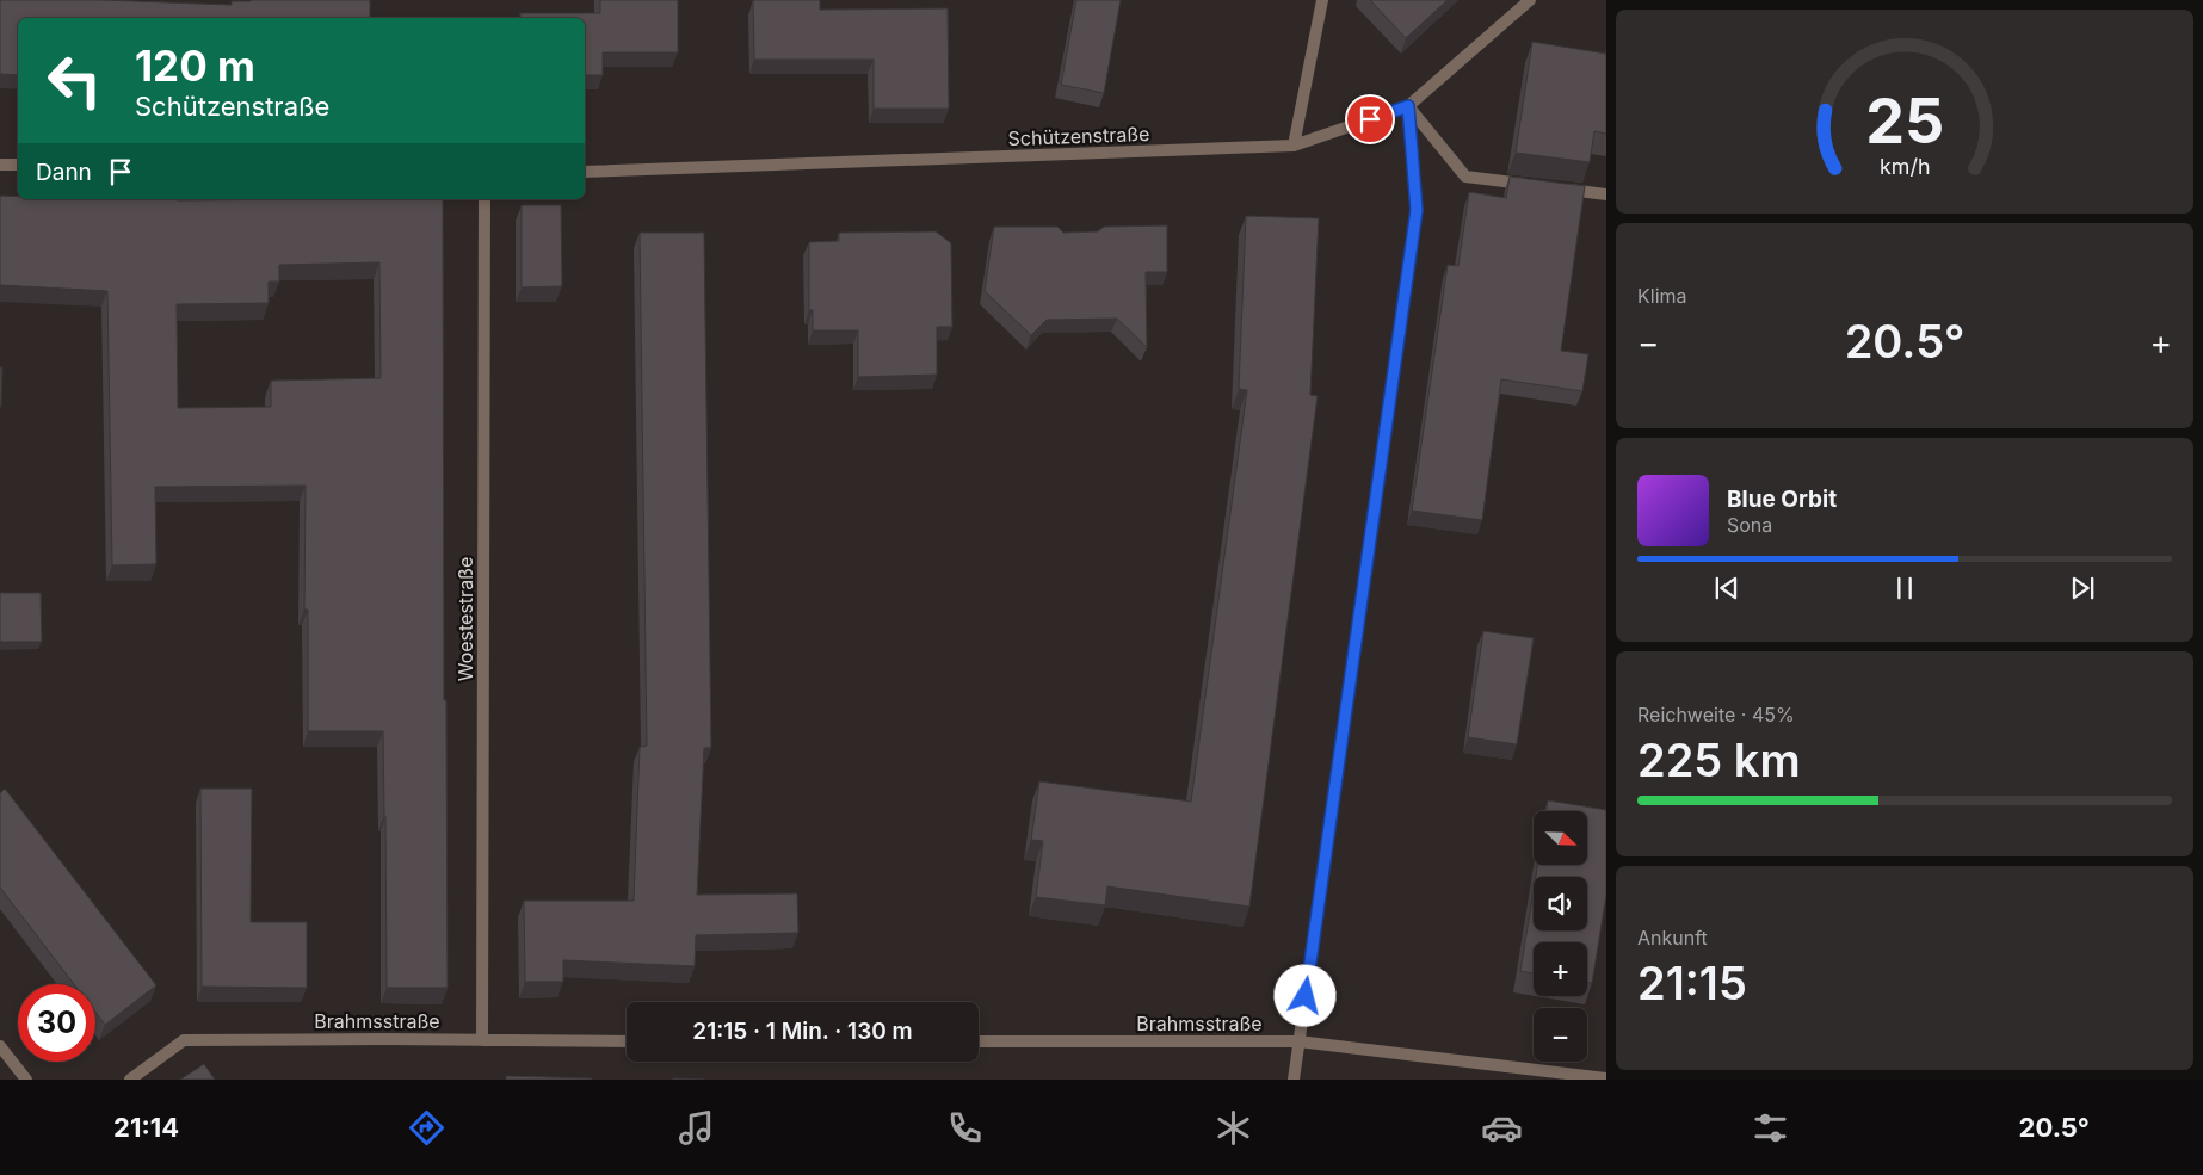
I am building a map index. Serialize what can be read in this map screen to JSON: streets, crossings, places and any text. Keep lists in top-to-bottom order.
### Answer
{
  "streets": {
    "street": ["Schützenstraße", "Woestestraße", "Brahmsstraße"]
  },
  "crossings": [
    ["Woestestraße", "Brahmsstraße"]
  ],
  "north": "bottom right",
  "page": {
    "turn": ["120 m", "Schützenstraße"],
    "then": "Dann",
    "tile": [
      "Klima",
      ["Reichweite · 45%", "225 km"],
      ["Ankunft", "21:15"]
    ],
    "heat": ["−", "20.5°", "+"],
    "song": ["Blue Orbit", "Sona"],
    "map_buttons": ["+", "−"],
    "limit": "30",
    "trip": "21:15 · 1 Min. · 130 m",
    "tabs": ["21:14", "20.5°"],
    "gauge": ["25", "km/h"]
  }
}
